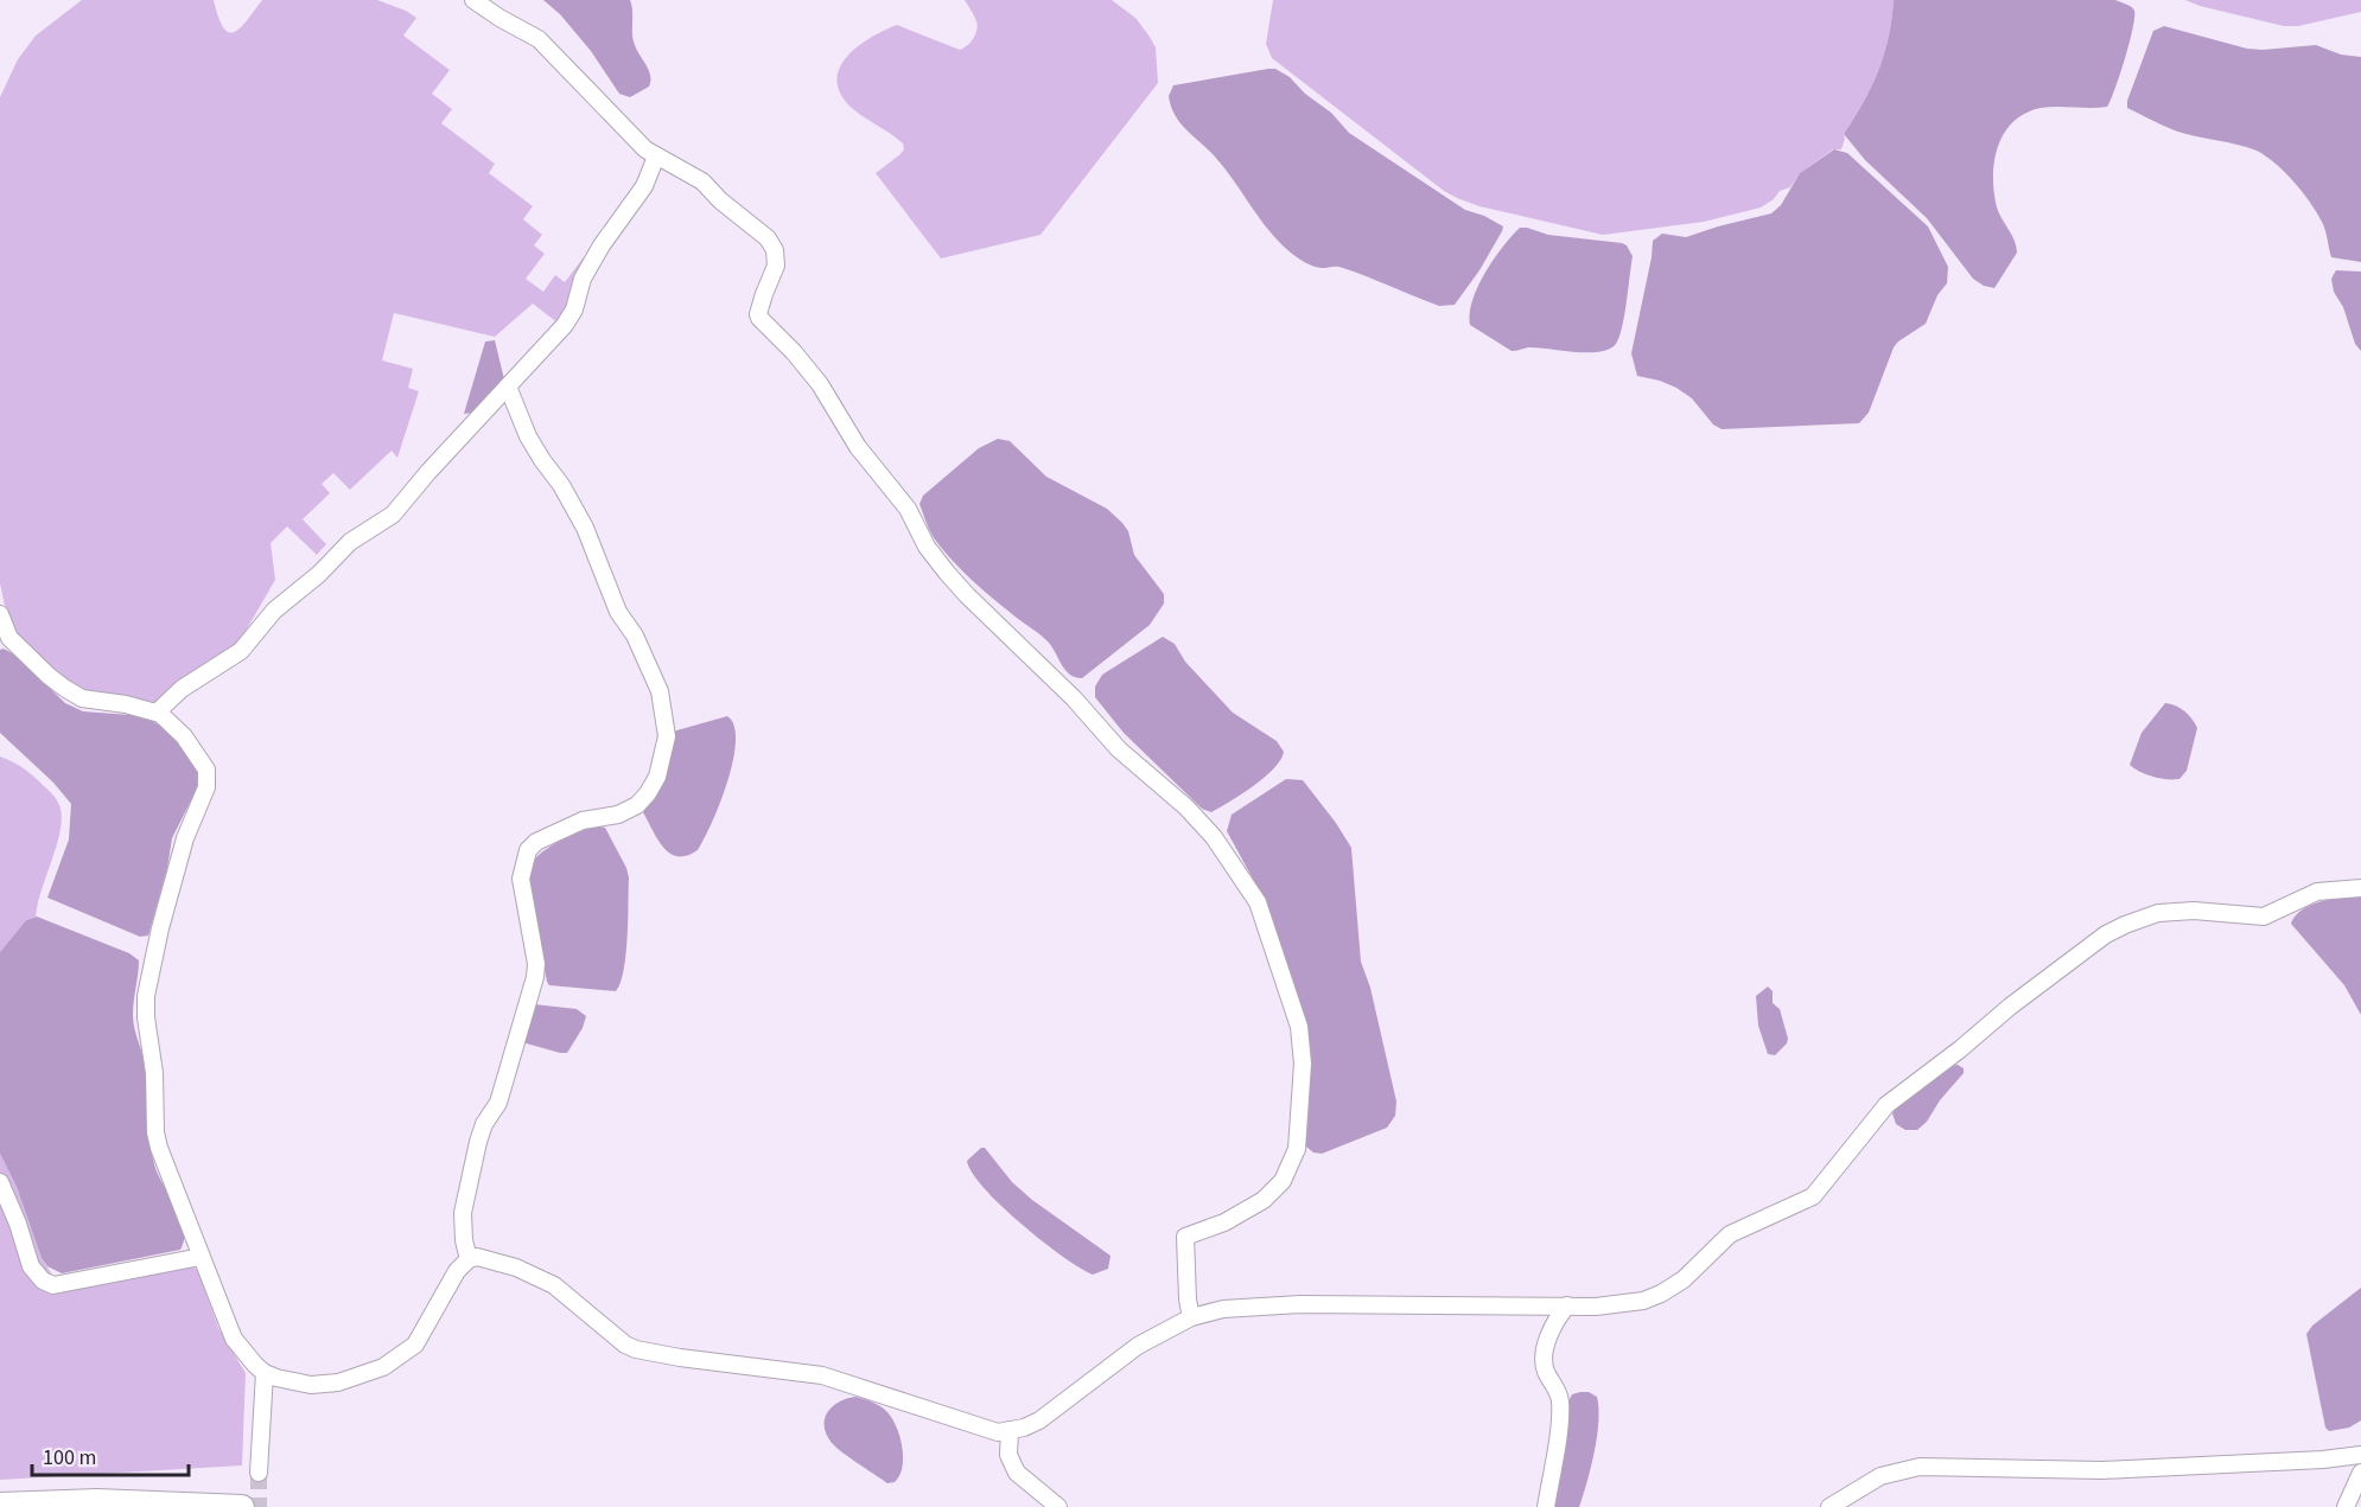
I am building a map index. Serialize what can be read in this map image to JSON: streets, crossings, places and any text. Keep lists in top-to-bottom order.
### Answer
{
  "scale_bar": "100 m"
}
